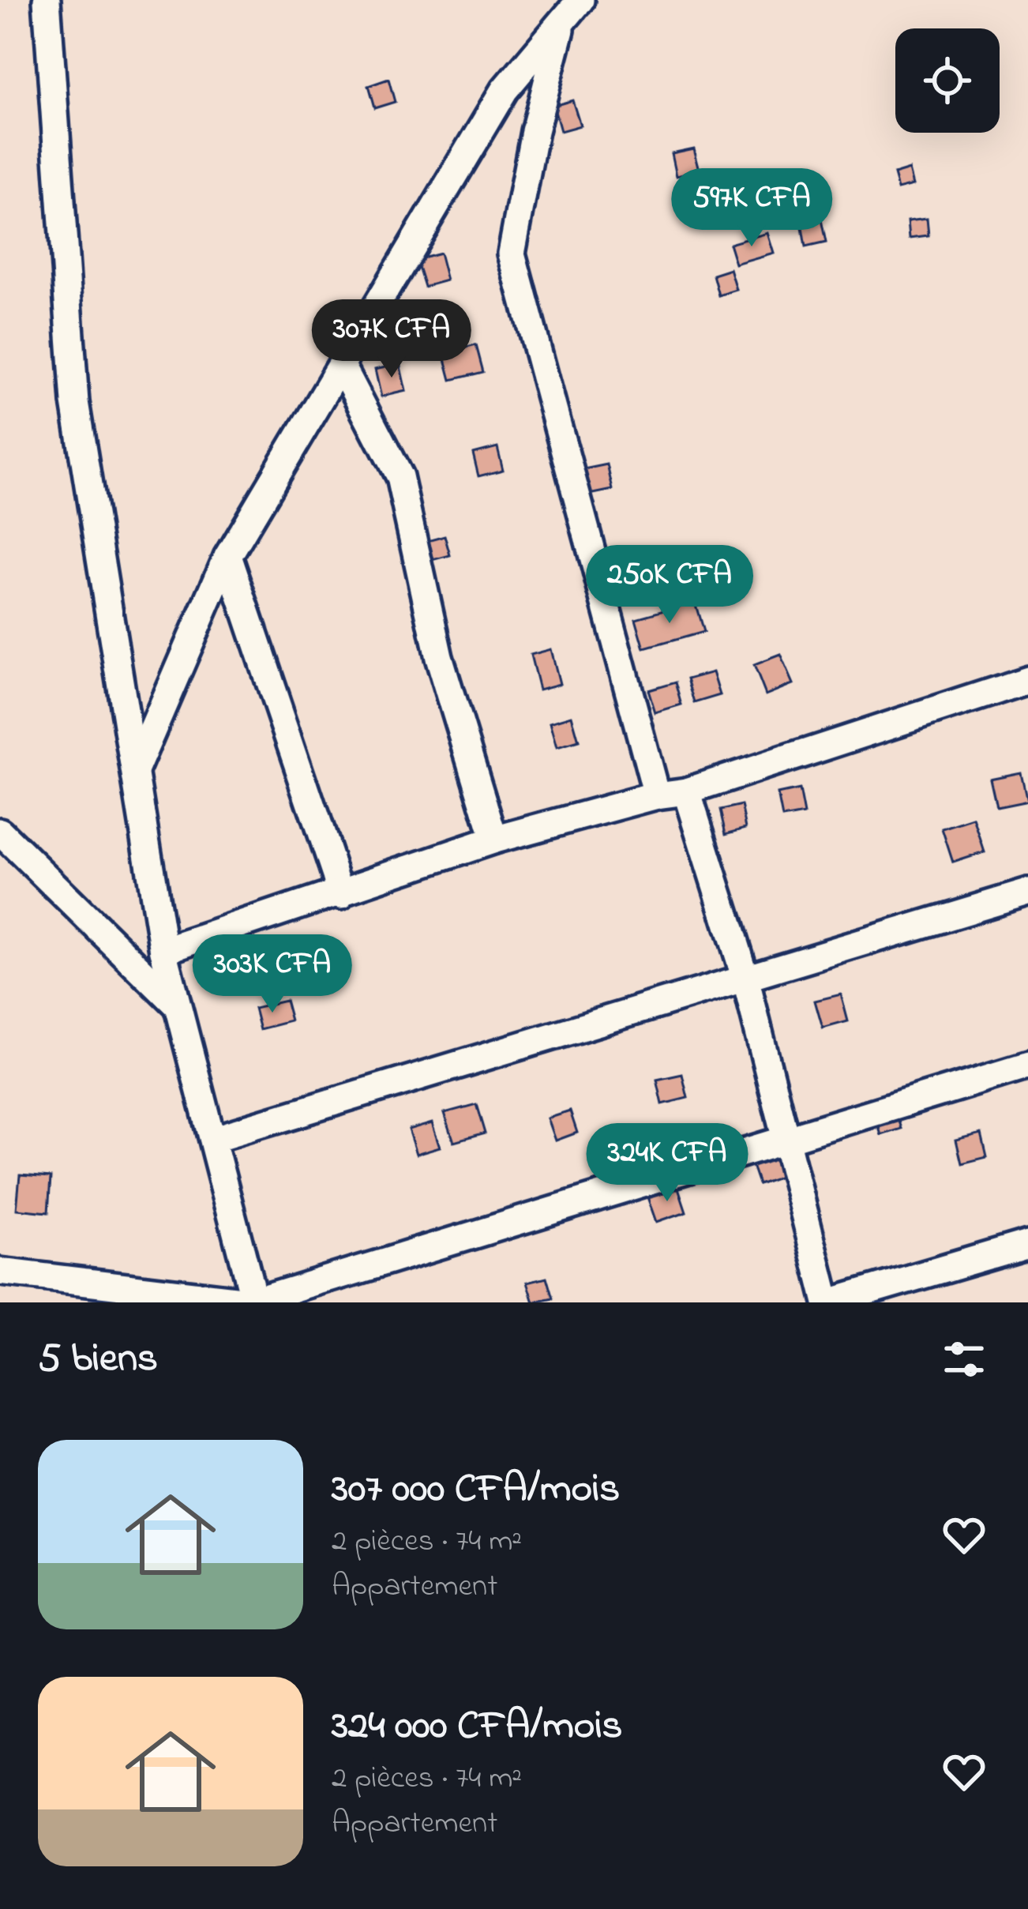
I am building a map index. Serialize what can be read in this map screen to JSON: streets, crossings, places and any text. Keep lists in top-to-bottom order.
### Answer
{
  "page": {
    "price": [
      "597K CFA",
      "307K CFA",
      "250K CFA",
      "303K CFA",
      "324K CFA"
    ],
    "heading": "5 biens",
    "list": [
      {
        "name": "307 000 CFA/mois",
        "note": "2 pièces · 74 m² · Appartement"
      },
      {
        "name": "324 000 CFA/mois",
        "note": "2 pièces · 74 m² · Appartement"
      }
    ]
  }
}
